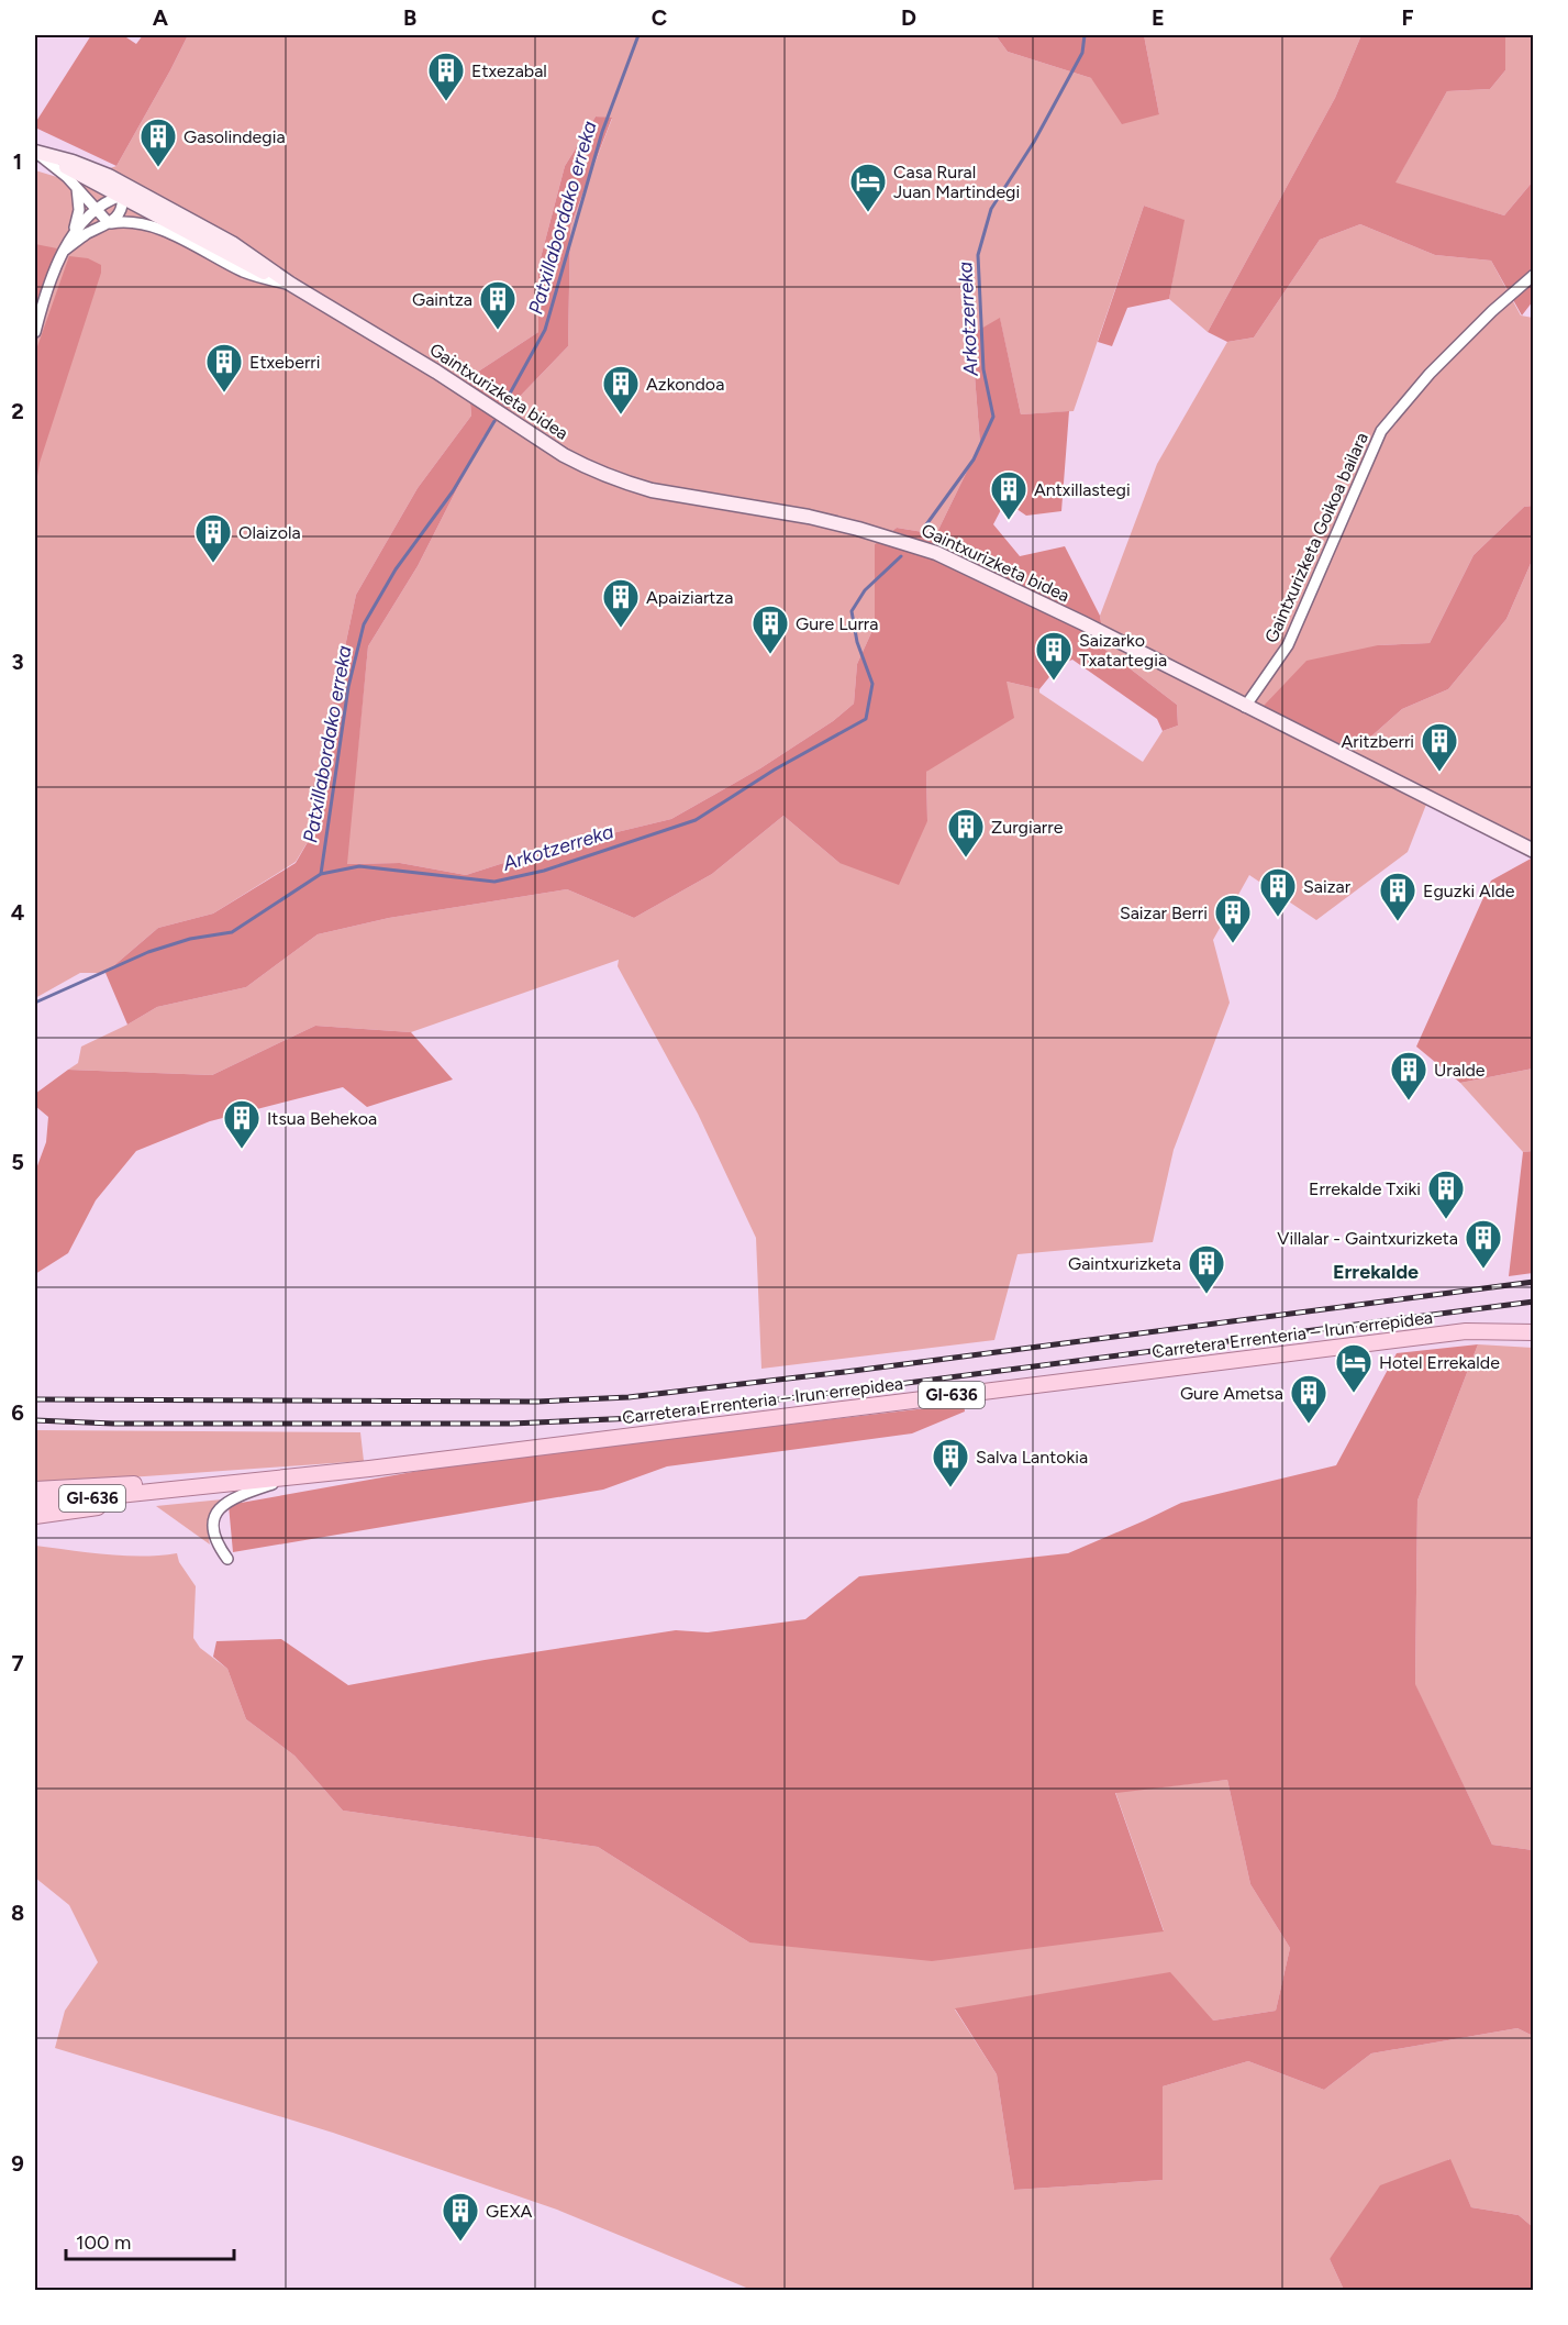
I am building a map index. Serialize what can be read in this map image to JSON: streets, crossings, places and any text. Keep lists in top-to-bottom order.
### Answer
{
  "streets": {
    "main road": ["Gaintxurizketa bidea", "Carretera Errenteria – Irun errepidea", "GI-636"],
    "street": ["Gaintxurizketa Goikoa bailara"]
  },
  "crossings": [
    ["Gaintxurizketa bidea", "Gaintxurizketa Goikoa bailara"]
  ],
  "districts": ["Errekalde"],
  "water": ["Patxillabordako erreka", "Arkotzerreka"],
  "places": {
    "building": [
      "Etxezabal",
      "Gasolindegia",
      "Gaintza",
      "Etxeberri",
      "Azkondoa",
      "Antxillastegi",
      "Olaizola",
      "Apaiziartza",
      "Gure Lurra",
      "Saizarko Txatartegia",
      "Aritzberri",
      "Zurgiarre",
      "Saizar",
      "Eguzki Alde",
      "Saizar Berri",
      "Uralde",
      "Itsua Behekoa",
      "Errekalde Txiki",
      "Villalar - Gaintxurizketa",
      "Gaintxurizketa",
      "Gure Ametsa",
      "Salva Lantokia",
      "GEXA"
    ],
    "hotel": ["Casa Rural Juan Martindegi", "Hotel Errekalde"]
  },
  "scale_bar": "100 m",
  "grid": {
    "columns": [
      "A",
      "B",
      "C",
      "D",
      "E",
      "F"
    ],
    "rows": [
      "1",
      "2",
      "3",
      "4",
      "5",
      "6",
      "7",
      "8",
      "9"
    ]
  }
}
